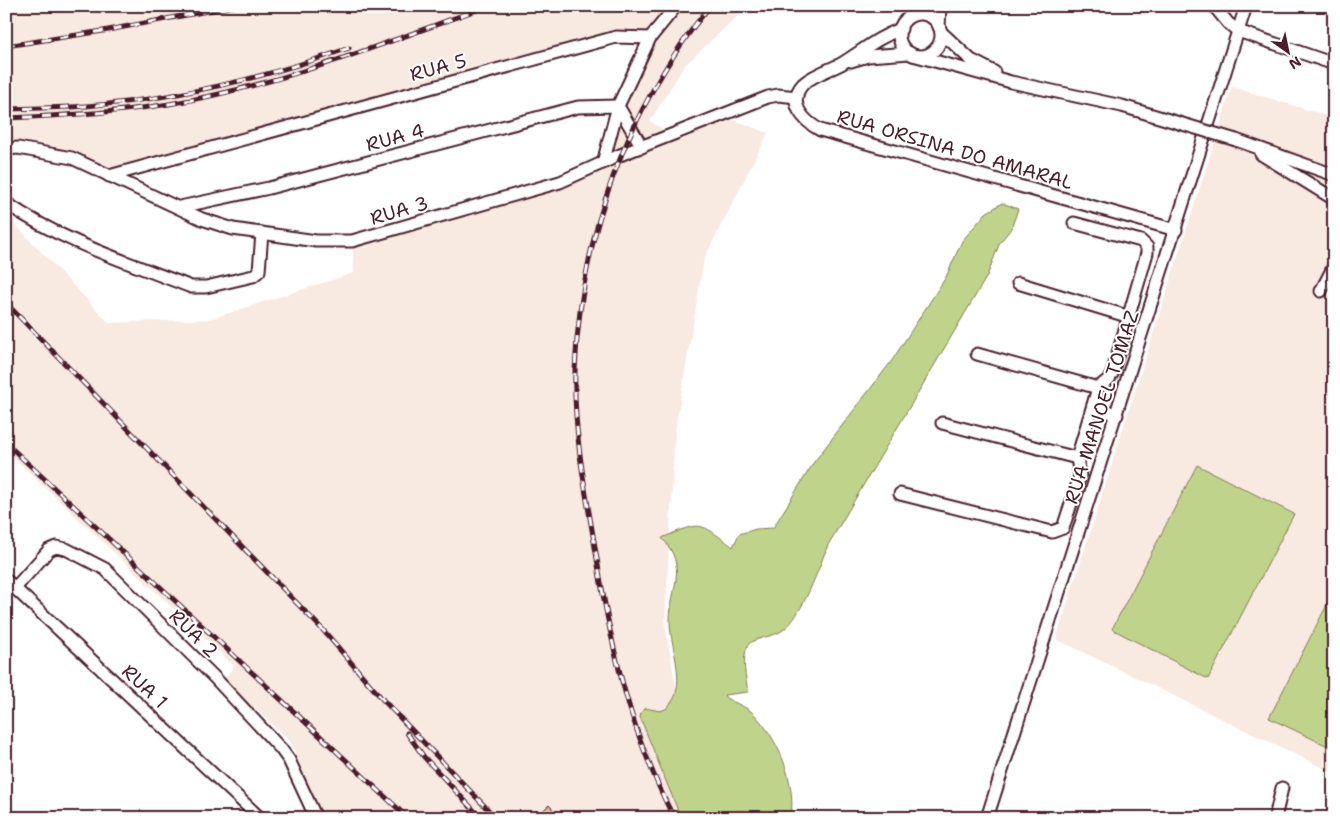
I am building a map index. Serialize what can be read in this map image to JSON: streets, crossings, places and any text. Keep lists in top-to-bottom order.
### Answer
{
  "streets": {
    "street": [
      "RUA 5",
      "RUA 4",
      "RUA ORSINA DO AMARAL",
      "RUA 3",
      "RUA MANOEL TOMAZ",
      "RUA 2",
      "RUA 1"
    ]
  },
  "crossings": [
    ["RUA 5", "RUA 3"],
    ["RUA 4", "RUA 3"],
    ["RUA ORSINA DO AMARAL", "RUA 3"],
    ["RUA ORSINA DO AMARAL", "RUA MANOEL TOMAZ"],
    ["RUA 2", "RUA 1"]
  ],
  "north": "bottom right"
}
